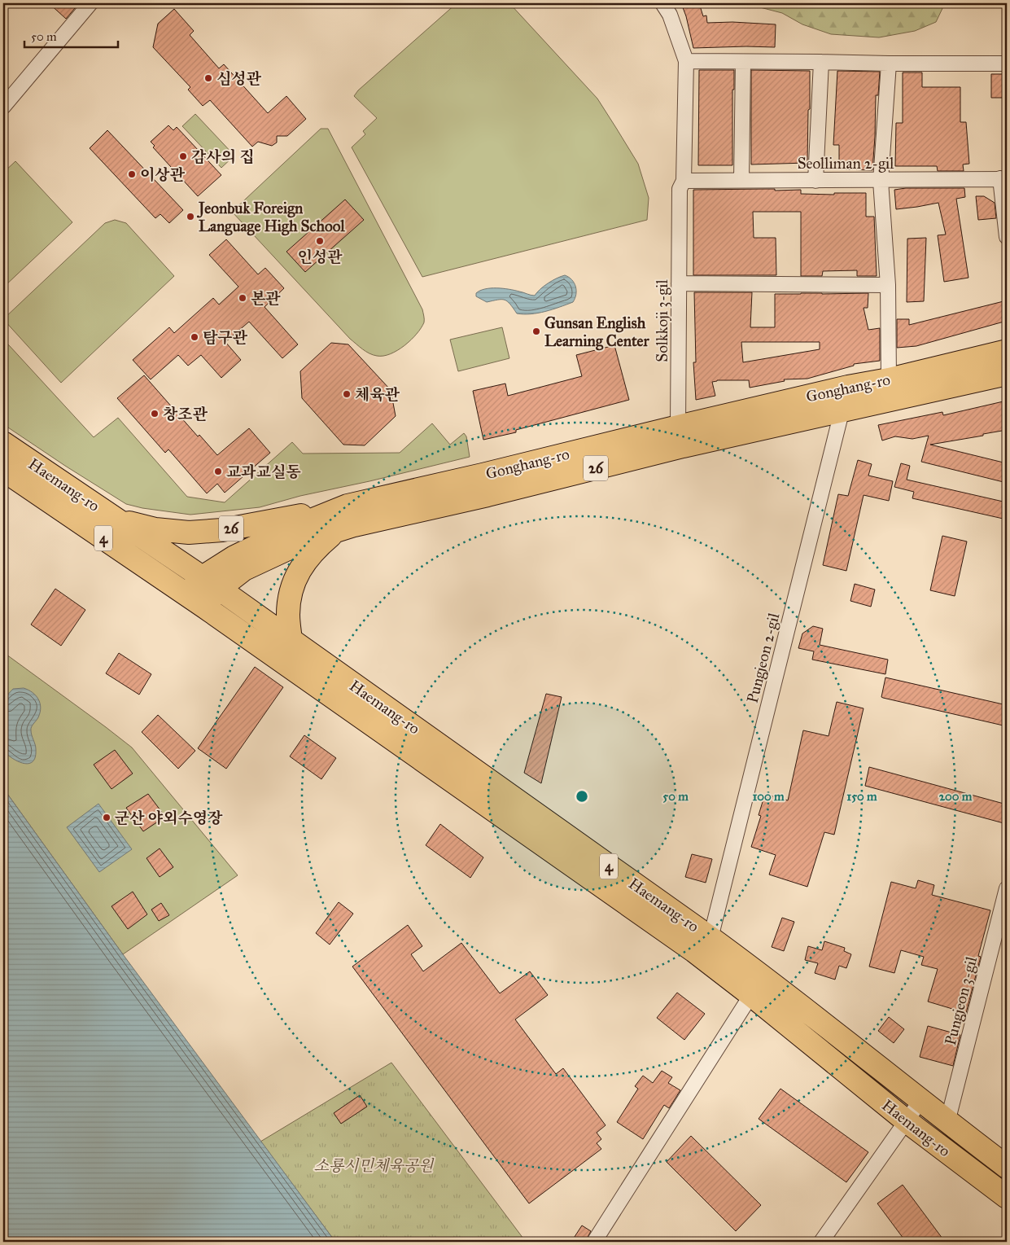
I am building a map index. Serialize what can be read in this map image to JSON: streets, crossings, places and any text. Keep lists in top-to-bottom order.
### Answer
{
  "streets": {
    "main road": [
      "Gonghang-ro",
      "26",
      "Haemang-ro",
      "4"
    ],
    "street": [
      "Seolliman 2-gil",
      "Solkkoji 3-gil",
      "Pungjeon 2-gil",
      "Pungjeon 3-gil"
    ]
  },
  "crossings": [
    ["Seolliman 2-gil", "Solkkoji 3-gil"],
    ["Solkkoji 3-gil", "Gonghang-ro"],
    ["Gonghang-ro", "26"],
    ["Gonghang-ro", "Haemang-ro"],
    ["Gonghang-ro", "Pungjeon 2-gil"],
    ["26", "Haemang-ro"],
    ["Haemang-ro", "Pungjeon 2-gil"],
    ["Haemang-ro", "Pungjeon 3-gil"]
  ],
  "parks": ["소룡시민체육공원"],
  "places": [
    "심성관",
    "감사의 집",
    "이상관",
    "Jeonbuk Foreign Language High School",
    "인성관",
    "본관",
    "Gunsan English Learning Center",
    "탐구관",
    "체육관",
    "창조관",
    "교과교실동",
    "군산 야외수영장"
  ],
  "scale_bar": "50 m",
  "rings": [
    "50 m",
    "100 m",
    "150 m",
    "200 m"
  ]
}
